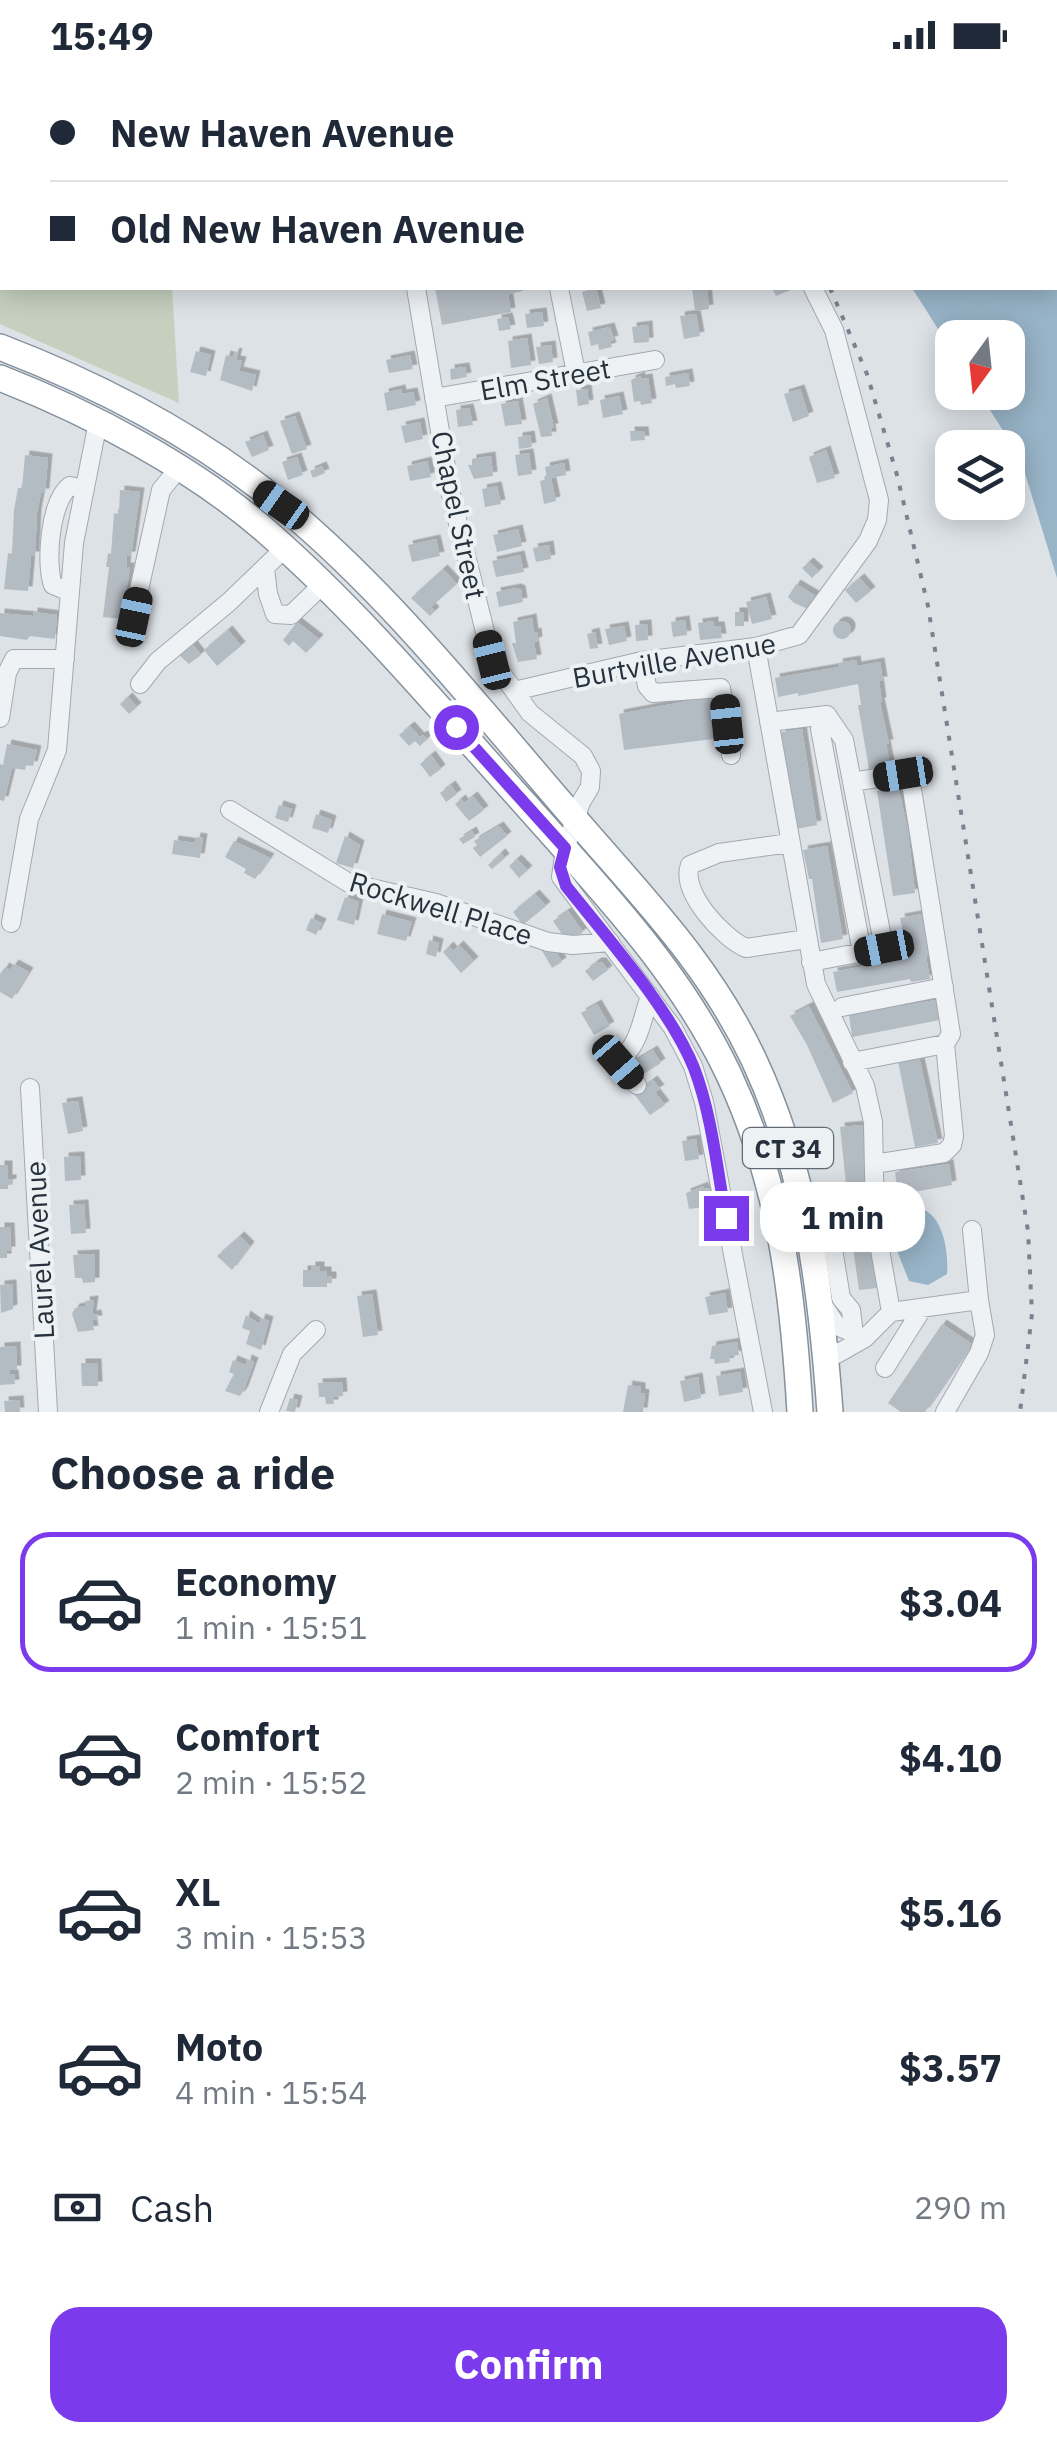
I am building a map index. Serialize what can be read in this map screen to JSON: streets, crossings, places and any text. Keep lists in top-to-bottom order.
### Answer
{
  "streets": {
    "highway": ["CT 34"],
    "street": [
      "Elm Street",
      "Chapel Street",
      "Burtville Avenue",
      "Rockwell Place",
      "Laurel Avenue"
    ]
  },
  "crossings": [
    ["Elm Street", "Chapel Street"],
    ["Chapel Street", "Burtville Avenue"],
    ["Chapel Street", "CT 34"]
  ],
  "north": "bottom",
  "page": {
    "status": "15:49",
    "banner": ["New Haven Avenue", "Old New Haven Avenue"],
    "bubble": "1 min",
    "heading": "Choose a ride",
    "list": [
      {
        "name": "Economy",
        "note": "1 min · 15:51",
        "value": "$3.04"
      },
      {
        "name": "Comfort",
        "note": "2 min · 15:52",
        "value": "$4.10"
      },
      {
        "name": "XL",
        "note": "3 min · 15:53",
        "value": "$5.16"
      },
      {
        "name": "Moto",
        "note": "4 min · 15:54",
        "value": "$3.57"
      }
    ],
    "pay": ["Cash", "290 m"],
    "buttons": "Confirm"
  }
}
